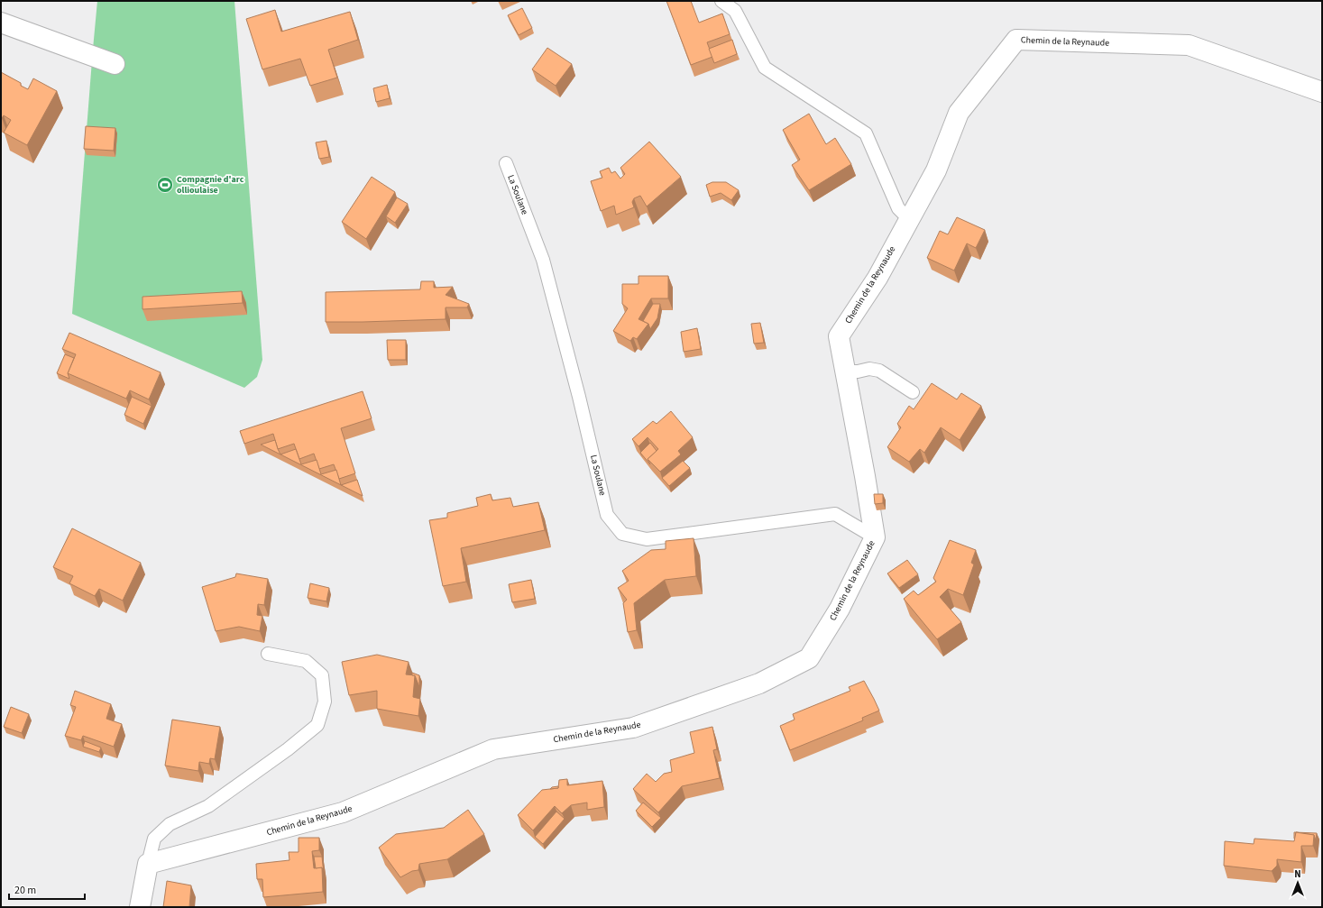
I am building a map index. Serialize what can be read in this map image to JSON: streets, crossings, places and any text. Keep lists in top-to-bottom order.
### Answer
{
  "streets": {
    "street": ["Chemin de la Reynaude"],
    "lane": ["La Soulane"]
  },
  "crossings": [
    ["Chemin de la Reynaude", "La Soulane"]
  ],
  "places": {
    "sports": ["Compagnie d'arc ollioulaise"]
  },
  "scale_bar": "20 m",
  "north": "top"
}
